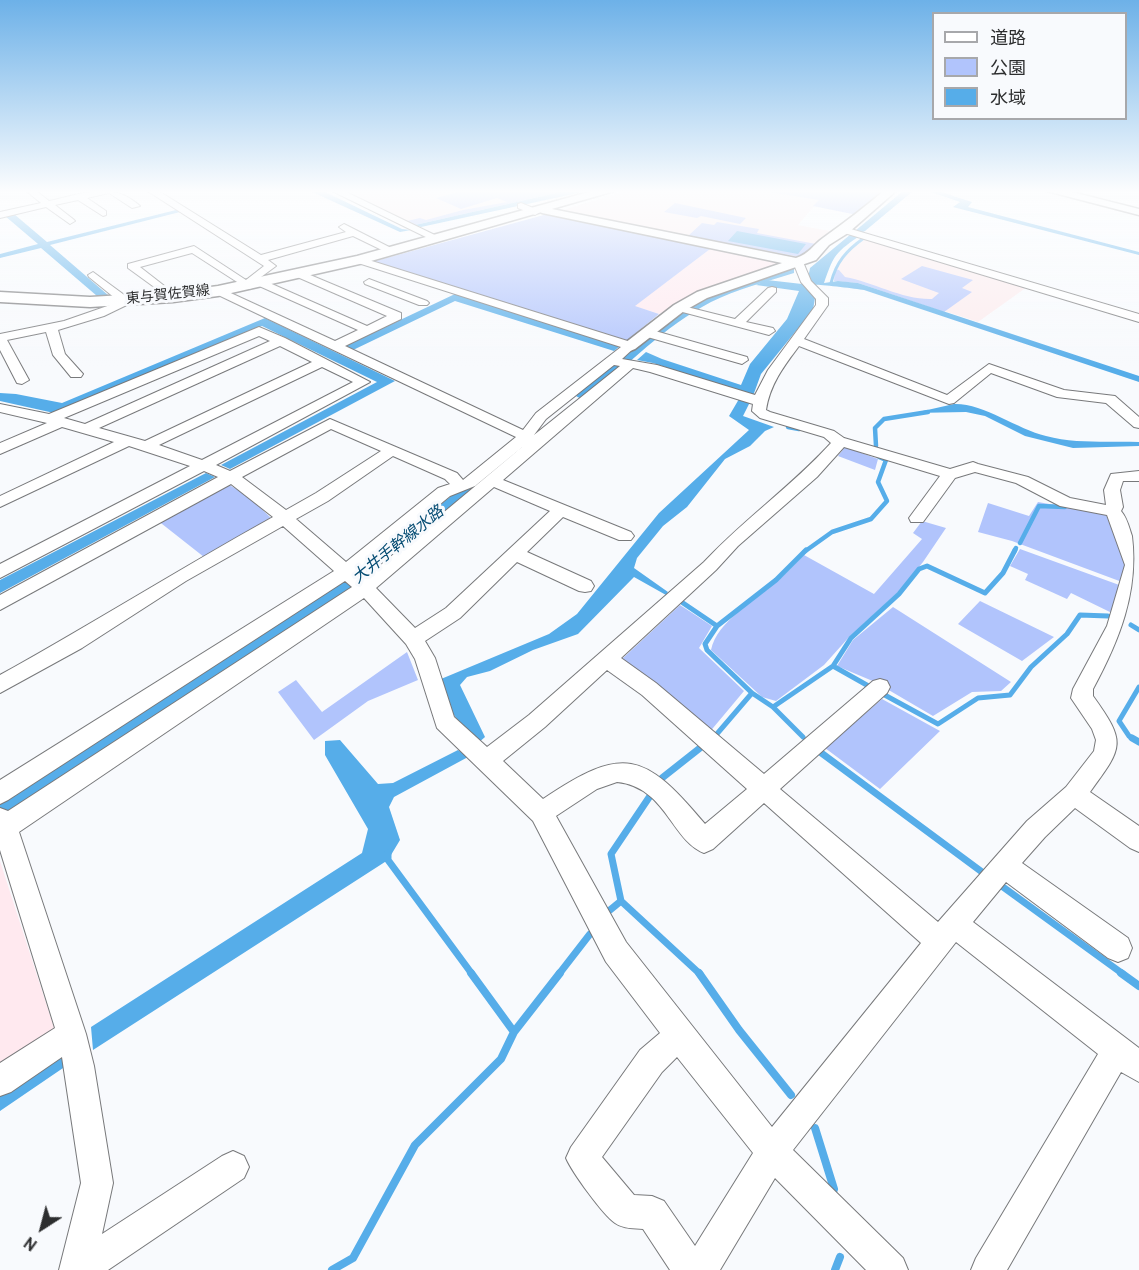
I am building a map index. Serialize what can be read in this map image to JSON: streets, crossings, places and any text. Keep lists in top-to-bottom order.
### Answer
{
  "streets": {
    "main road": ["東与賀佐賀線"]
  },
  "water": ["大井手幹線水路"],
  "legend": ["道路", "公園", "水域"],
  "north": "bottom left"
}
